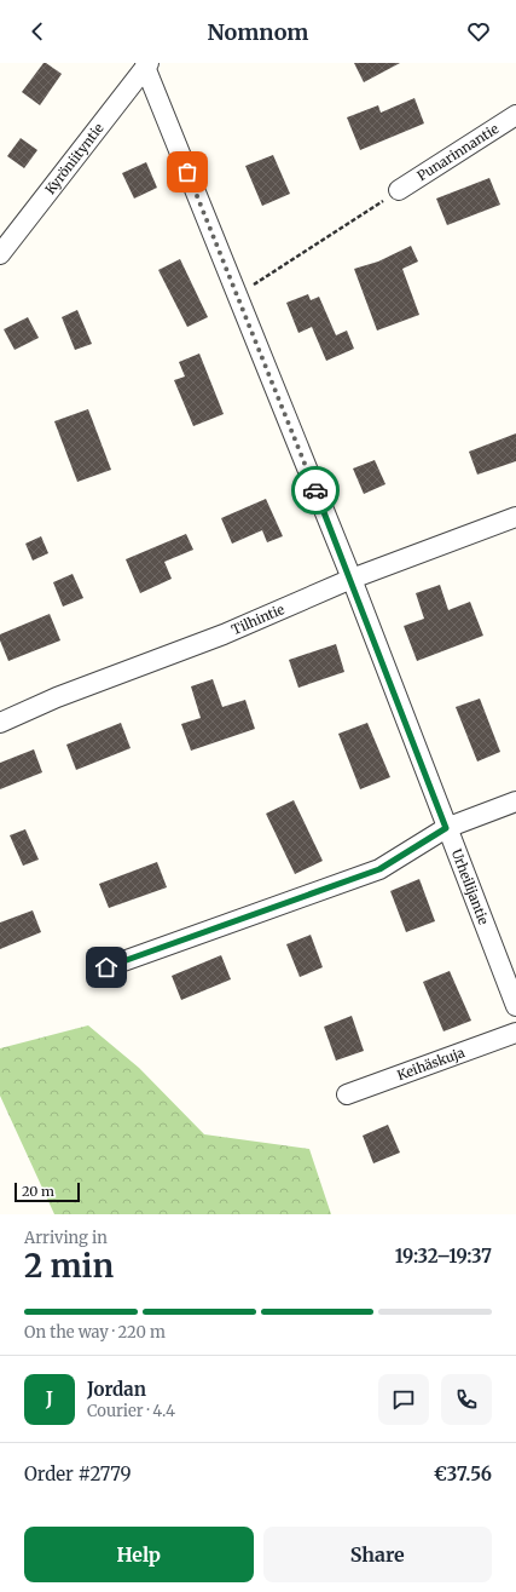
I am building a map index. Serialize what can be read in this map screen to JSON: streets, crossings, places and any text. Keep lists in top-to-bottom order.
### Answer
{
  "streets": {
    "street": [
      "Punarinnantie",
      "Kyröniityntie",
      "Tilhintie",
      "Urheilijantie",
      "Keihäskuja"
    ]
  },
  "crossings": [
    ["Kyröniityntie", "Urheilijantie"],
    ["Tilhintie", "Urheilijantie"]
  ],
  "scale_bar": "20 m",
  "page": {
    "header": "Nomnom",
    "scale": "20 m",
    "heading": ["2 min", "Arriving in", "19:32–19:37"],
    "panel": [
      "Jordan",
      "Courier · 4.4",
      "Order #2779",
      "€37.56"
    ],
    "bar": "On the way · 220 m",
    "round": "J",
    "buttons": ["Help", "Share"]
  }
}
